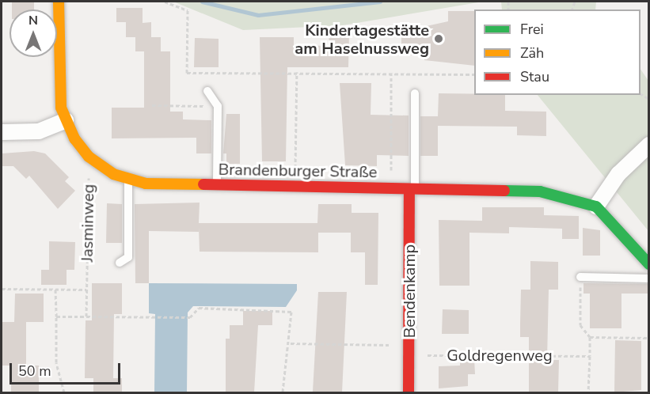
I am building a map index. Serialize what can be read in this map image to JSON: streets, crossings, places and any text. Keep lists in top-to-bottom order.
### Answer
{
  "streets": {
    "street": ["Brandenburger Straße", "Bendenkamp"],
    "path": ["Jasminweg", "Goldregenweg"]
  },
  "crossings": [
    ["Brandenburger Straße", "Jasminweg"],
    ["Brandenburger Straße", "Bendenkamp"],
    ["Bendenkamp", "Goldregenweg"]
  ],
  "places": ["Kindertagestätte am Haselnussweg"],
  "legend": ["Frei", "Zäh", "Stau"],
  "scale_bar": "50 m",
  "north": "top"
}
